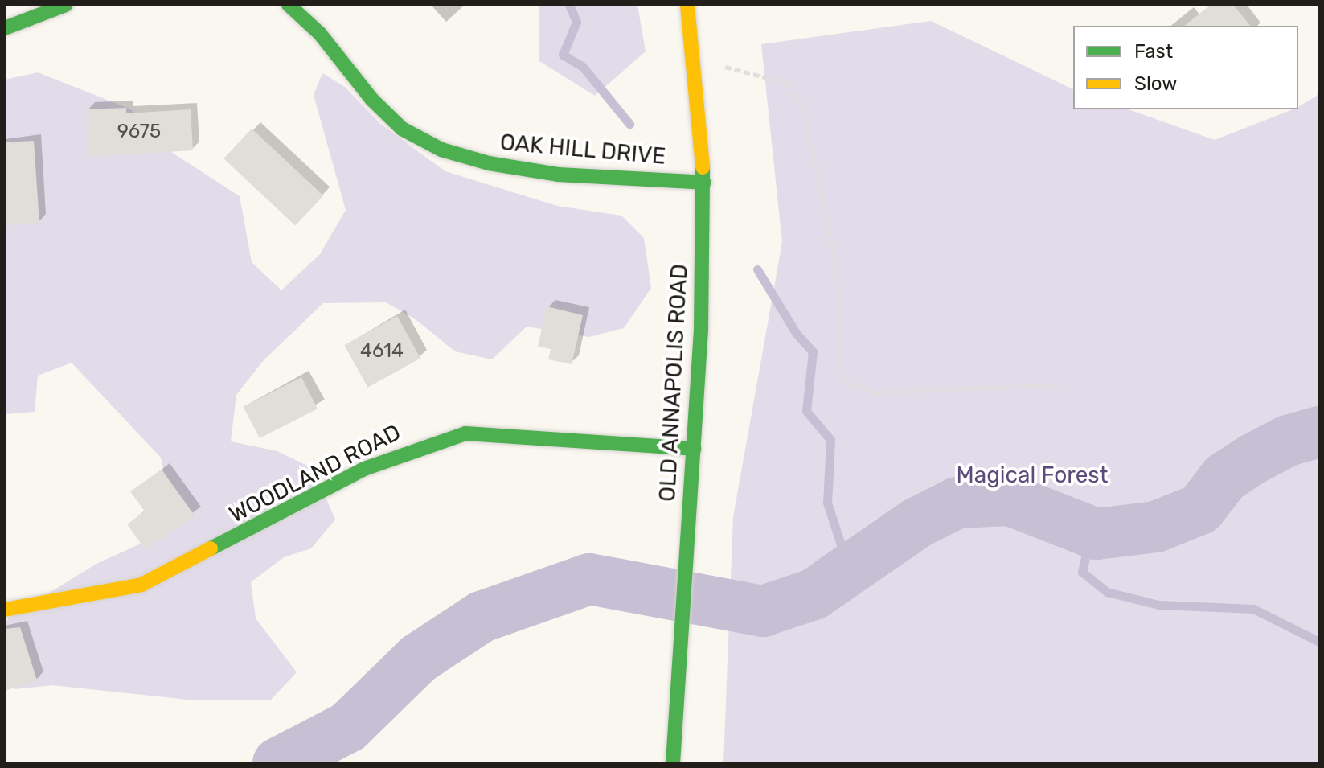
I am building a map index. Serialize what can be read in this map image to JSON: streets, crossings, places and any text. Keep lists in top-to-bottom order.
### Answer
{
  "streets": {
    "street": ["OAK HILL DRIVE", "OLD ANNAPOLIS ROAD", "WOODLAND ROAD"]
  },
  "crossings": [
    ["OAK HILL DRIVE", "OLD ANNAPOLIS ROAD"],
    ["OLD ANNAPOLIS ROAD", "WOODLAND ROAD"]
  ],
  "parks": ["Magical Forest"],
  "house_numbers": ["9675", "4614"],
  "legend": ["Fast", "Slow"]
}
